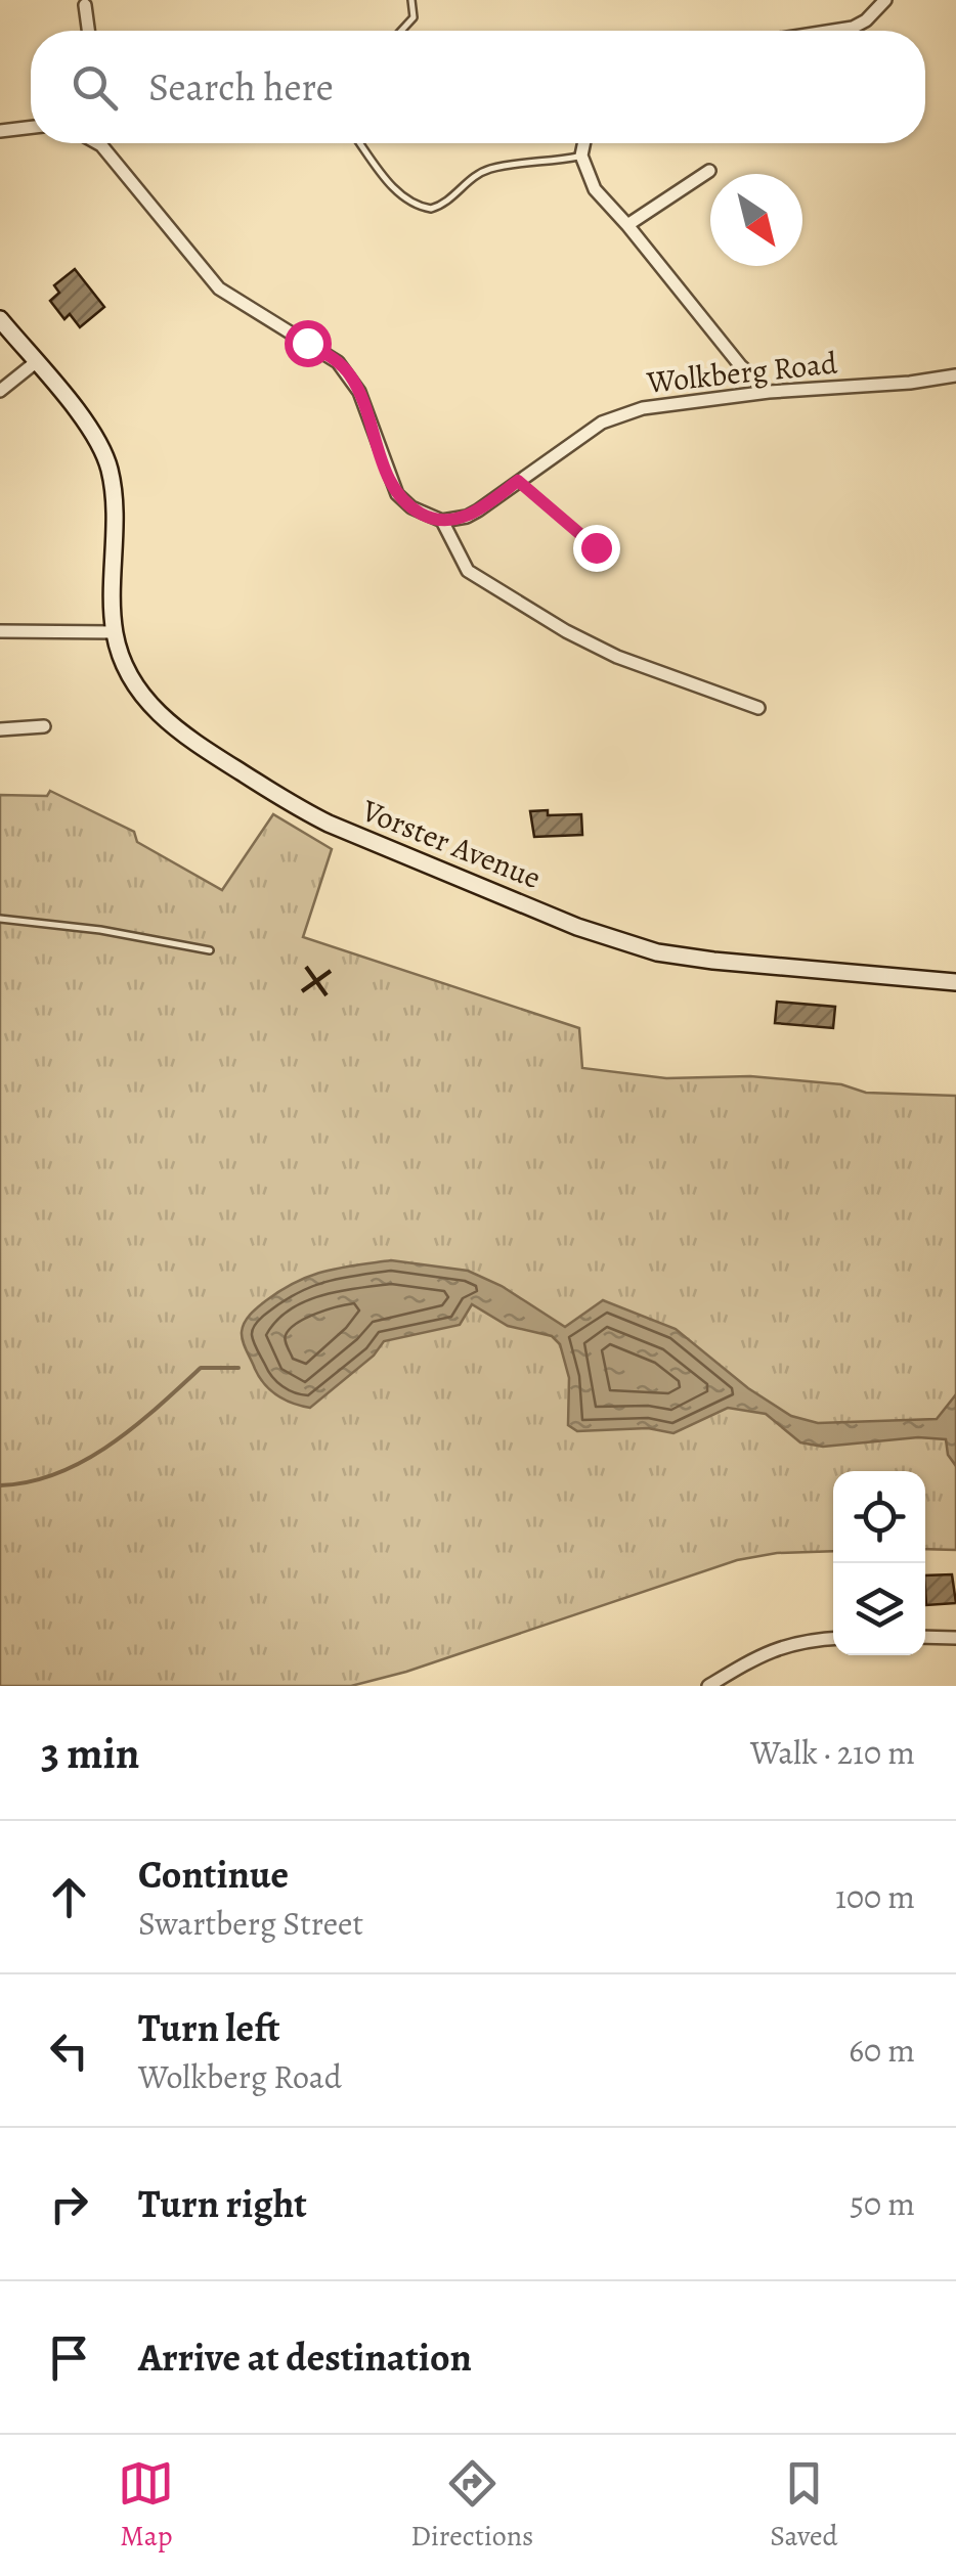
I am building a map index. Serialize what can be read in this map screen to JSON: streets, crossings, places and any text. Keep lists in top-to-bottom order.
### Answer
{
  "streets": {
    "main road": ["Vorster Avenue"],
    "street": ["Wolkberg Road"]
  },
  "north": "bottom right",
  "page": {
    "search": "Search here",
    "heading": ["3 min", "Walk · 210 m"],
    "list": [
      ["Continue", "Swartberg Street", "100 m"],
      ["Turn left", "Wolkberg Road", "60 m"],
      ["Turn right", "50 m"],
      "Arrive at destination"
    ],
    "nav": ["Map", "Directions", "Saved"]
  }
}
